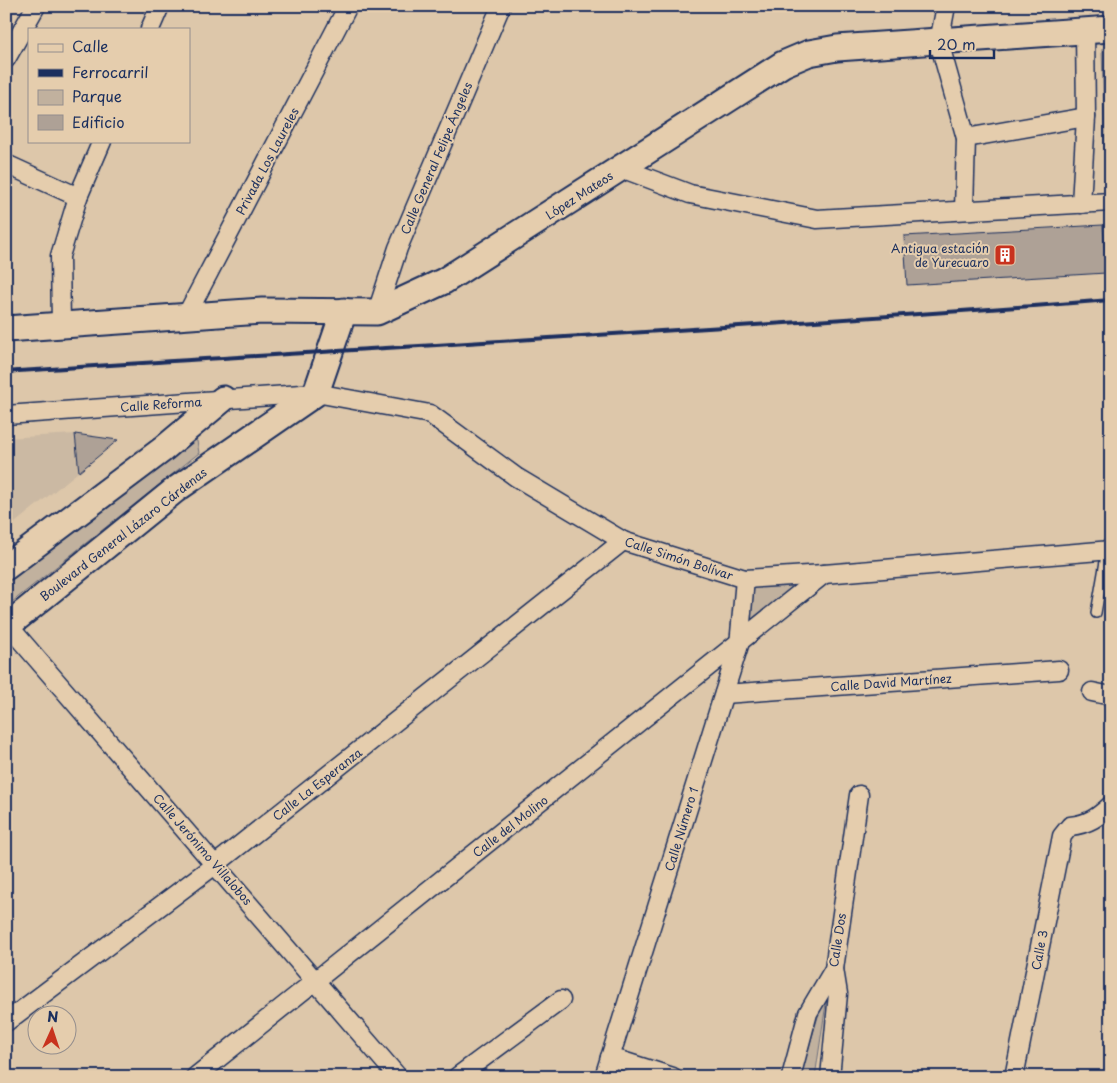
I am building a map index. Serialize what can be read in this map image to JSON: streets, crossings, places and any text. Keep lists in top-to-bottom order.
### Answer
{
  "streets": {
    "street": [
      "Calle General Felipe Ángeles",
      "Privada Los Laureles",
      "López Mateos",
      "Calle Reforma",
      "Boulevard General Lázaro Cárdenas",
      "Calle Simón Bolívar",
      "Calle David Martínez",
      "Calle La Esperanza",
      "Calle del Molino",
      "Calle Número 1",
      "Calle Jerónimo Villalobos",
      "Calle Dos",
      "Calle 3"
    ]
  },
  "crossings": [
    ["Calle General Felipe Ángeles", "López Mateos"],
    ["Privada Los Laureles", "López Mateos"],
    ["Calle Reforma", "Boulevard General Lázaro Cárdenas"],
    ["Calle Reforma", "Calle Simón Bolívar"],
    ["Boulevard General Lázaro Cárdenas", "Calle Simón Bolívar"],
    ["Boulevard General Lázaro Cárdenas", "Calle Jerónimo Villalobos"],
    ["Calle Simón Bolívar", "Calle La Esperanza"],
    ["Calle Simón Bolívar", "Calle del Molino"],
    ["Calle Simón Bolívar", "Calle Número 1"],
    ["Calle David Martínez", "Calle Número 1"],
    ["Calle La Esperanza", "Calle Jerónimo Villalobos"],
    ["Calle del Molino", "Calle Número 1"],
    ["Calle del Molino", "Calle Jerónimo Villalobos"]
  ],
  "places": {
    "building": ["Antigua estación de Yurecuaro"]
  },
  "legend": [
    "Calle",
    "Ferrocarril",
    "Parque",
    "Edificio"
  ],
  "scale_bar": "20 m",
  "north": "top"
}
